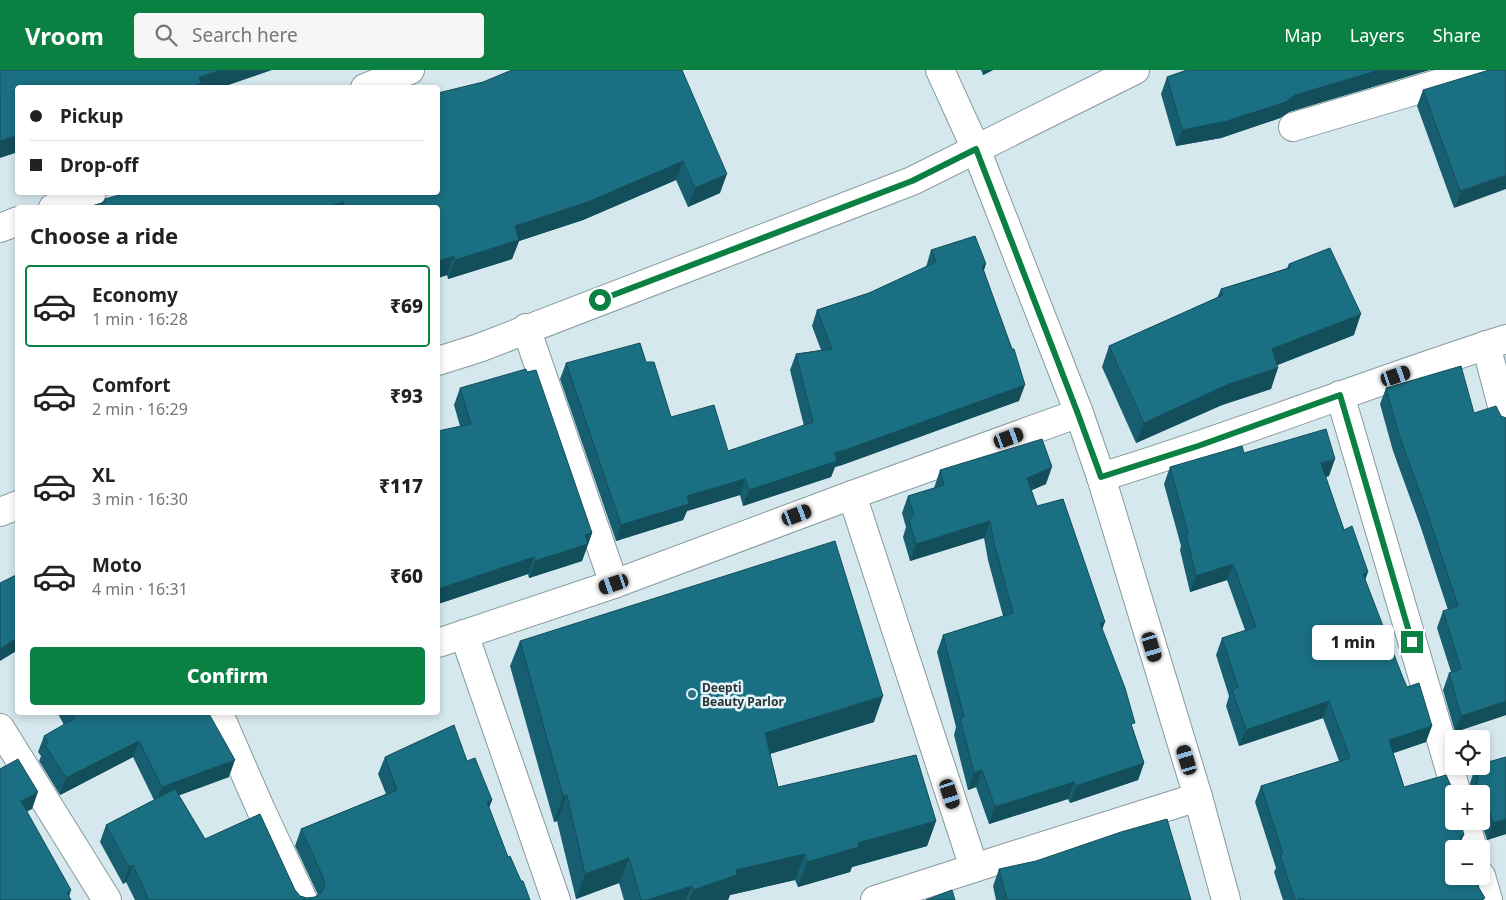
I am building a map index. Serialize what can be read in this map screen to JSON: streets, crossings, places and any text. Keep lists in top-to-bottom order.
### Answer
{
  "places": ["Deepti Beauty Parlor"],
  "page": {
    "header": "Vroom",
    "search": "Search here",
    "nav": ["Map", "Layers", "Share"],
    "banner": ["Pickup", "Drop-off"],
    "heading": "Choose a ride",
    "list": [
      {
        "name": "Economy",
        "note": "1 min · 16:28",
        "value": "₹69"
      },
      {
        "name": "Comfort",
        "note": "2 min · 16:29",
        "value": "₹93"
      },
      {
        "name": "XL",
        "note": "3 min · 16:30",
        "value": "₹117"
      },
      {
        "name": "Moto",
        "note": "4 min · 16:31",
        "value": "₹60"
      }
    ],
    "bubble": "1 min",
    "buttons": "Confirm",
    "map_buttons": ["+", "−"]
  }
}
